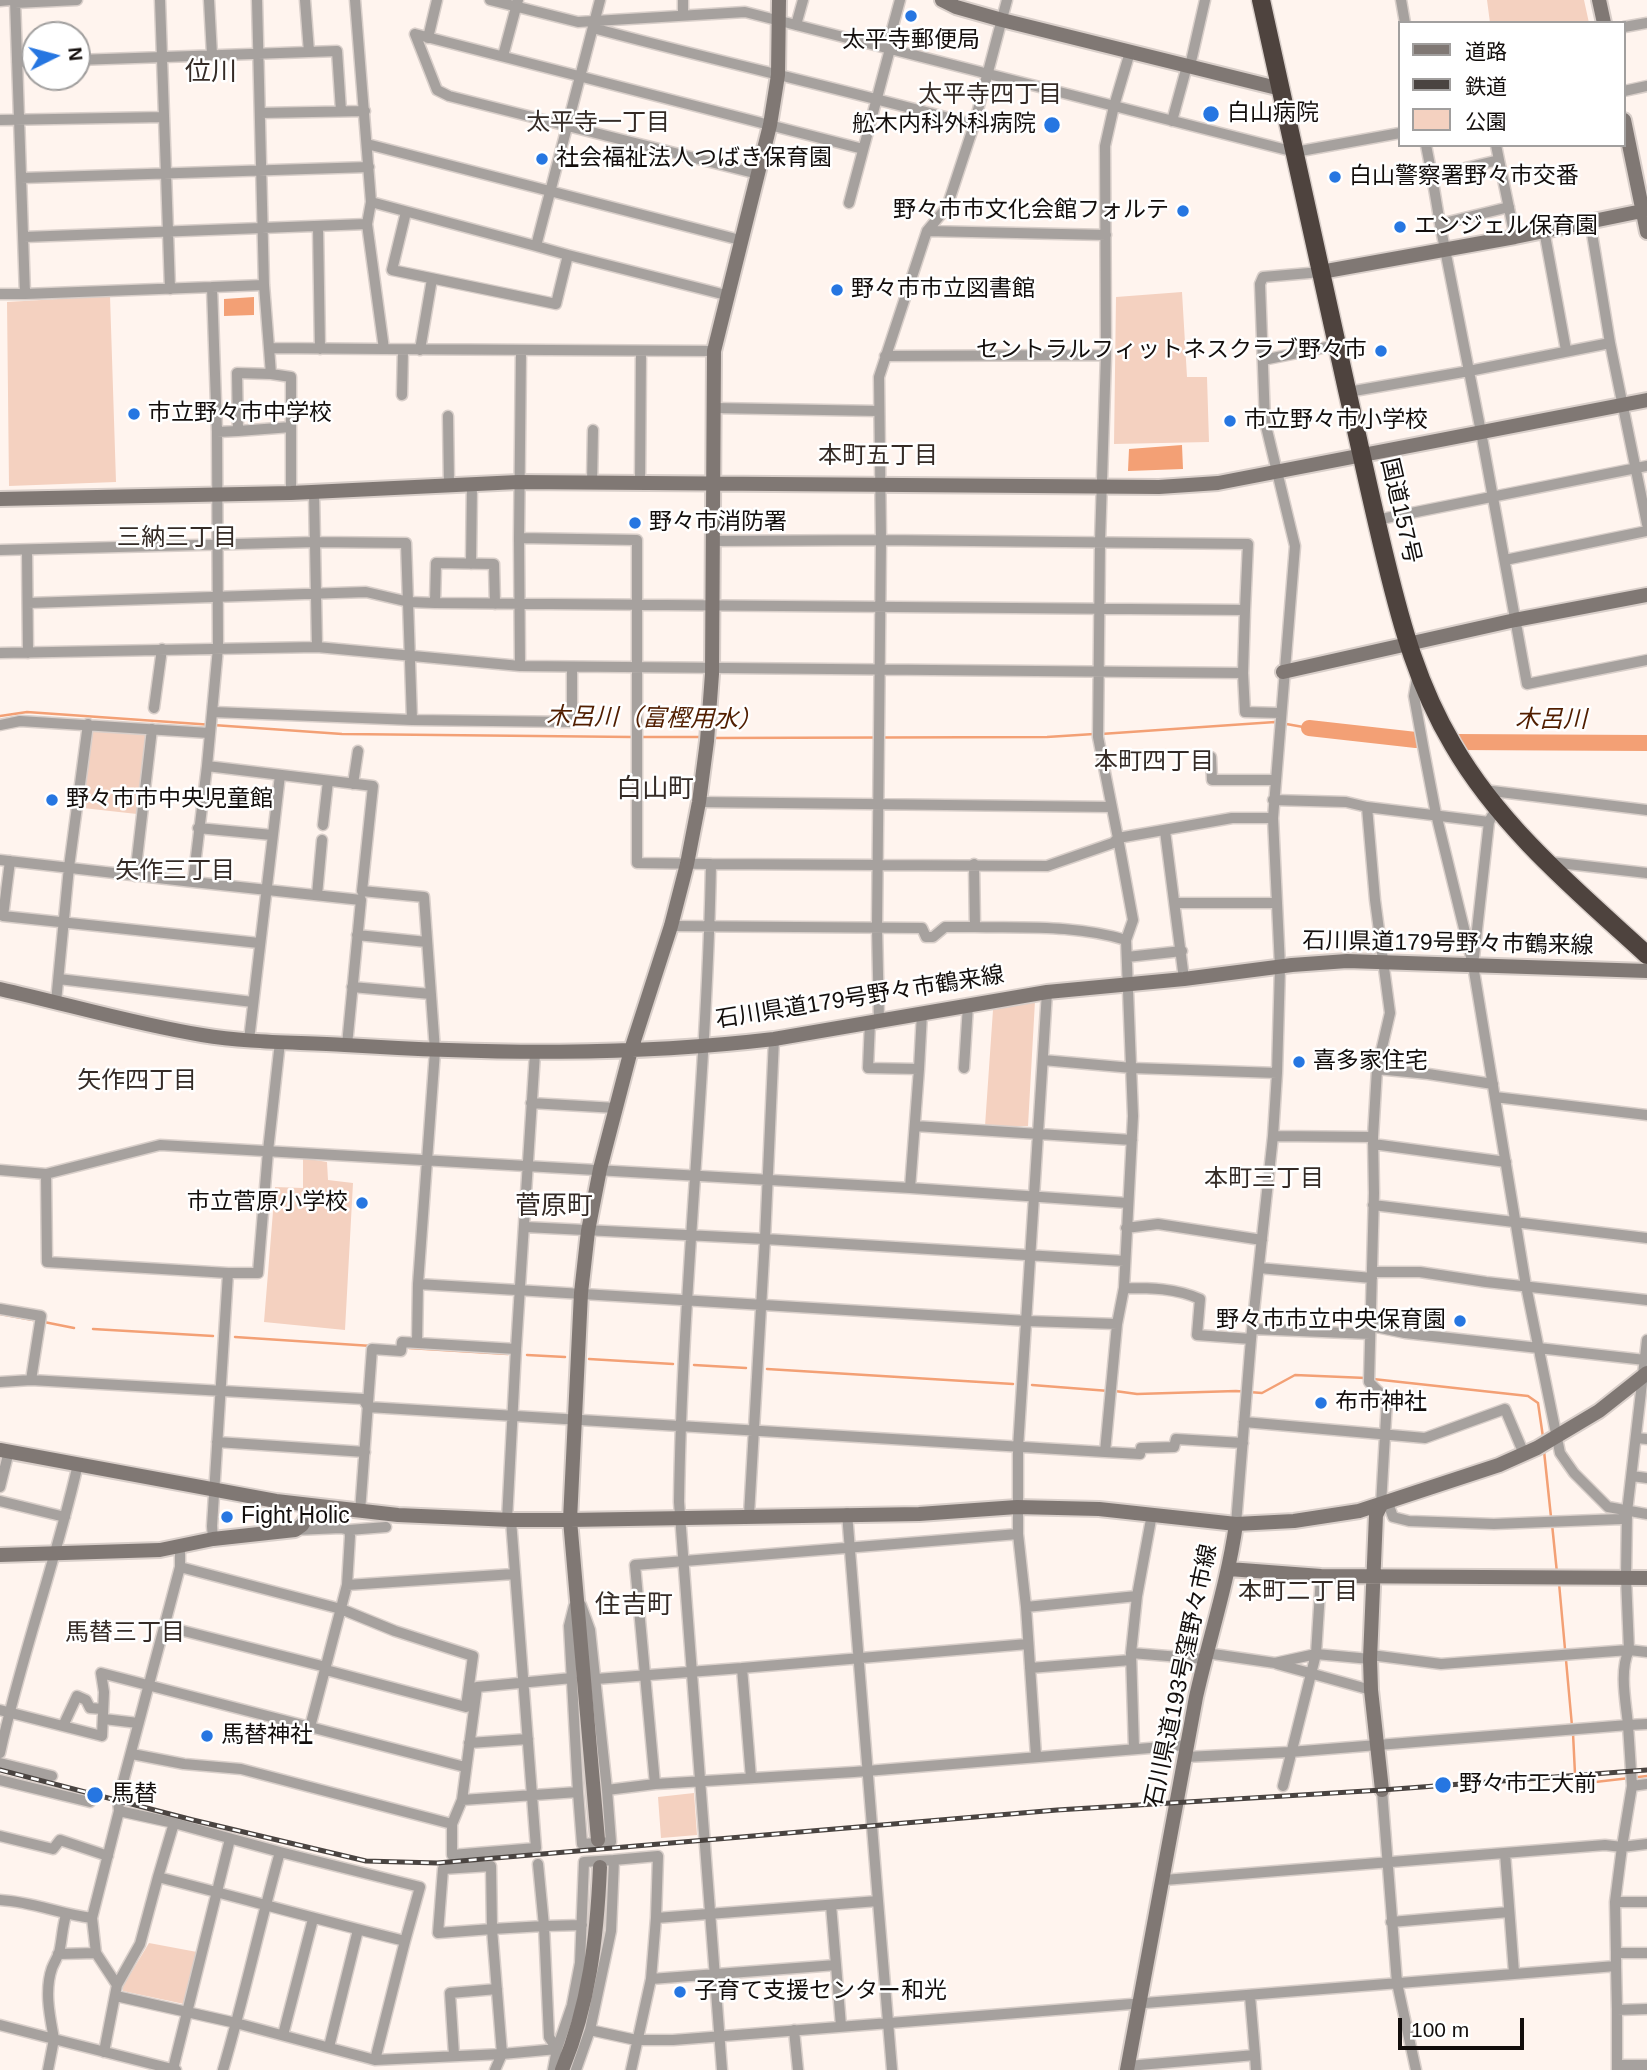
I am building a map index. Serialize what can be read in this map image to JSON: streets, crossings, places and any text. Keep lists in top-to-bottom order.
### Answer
{
  "streets": {
    "highway": ["国道157号"],
    "street": ["石川県道179号野々市鶴来線", "石川県道193号窪野々市線"]
  },
  "districts": [
    "位川",
    "太平寺四丁目",
    "太平寺一丁目",
    "本町五丁目",
    "三納三丁目",
    "本町四丁目",
    "白山町",
    "矢作三丁目",
    "矢作四丁目",
    "本町三丁目",
    "菅原町",
    "本町二丁目",
    "住吉町",
    "馬替三丁目"
  ],
  "water": ["木呂川（富樫用水）", "木呂川"],
  "places": [
    "太平寺郵便局",
    "白山病院",
    "舩木内科外科病院",
    "社会福祉法人つばき保育園",
    "白山警察署野々市交番",
    "野々市市文化会館フォルテ",
    "エンジェル保育園",
    "野々市市立図書館",
    "セントラルフィットネスクラブ野々市",
    "市立野々市中学校",
    "市立野々市小学校",
    "野々市消防署",
    "野々市市中央児童館",
    "喜多家住宅",
    "市立菅原小学校",
    "野々市市立中央保育園",
    "布市神社",
    "Fight Holic",
    "馬替神社",
    "野々市工大前",
    "馬替",
    "子育て支援センター和光"
  ],
  "legend": ["道路", "鉄道", "公園"],
  "scale_bar": "100 m",
  "north": "right"
}
